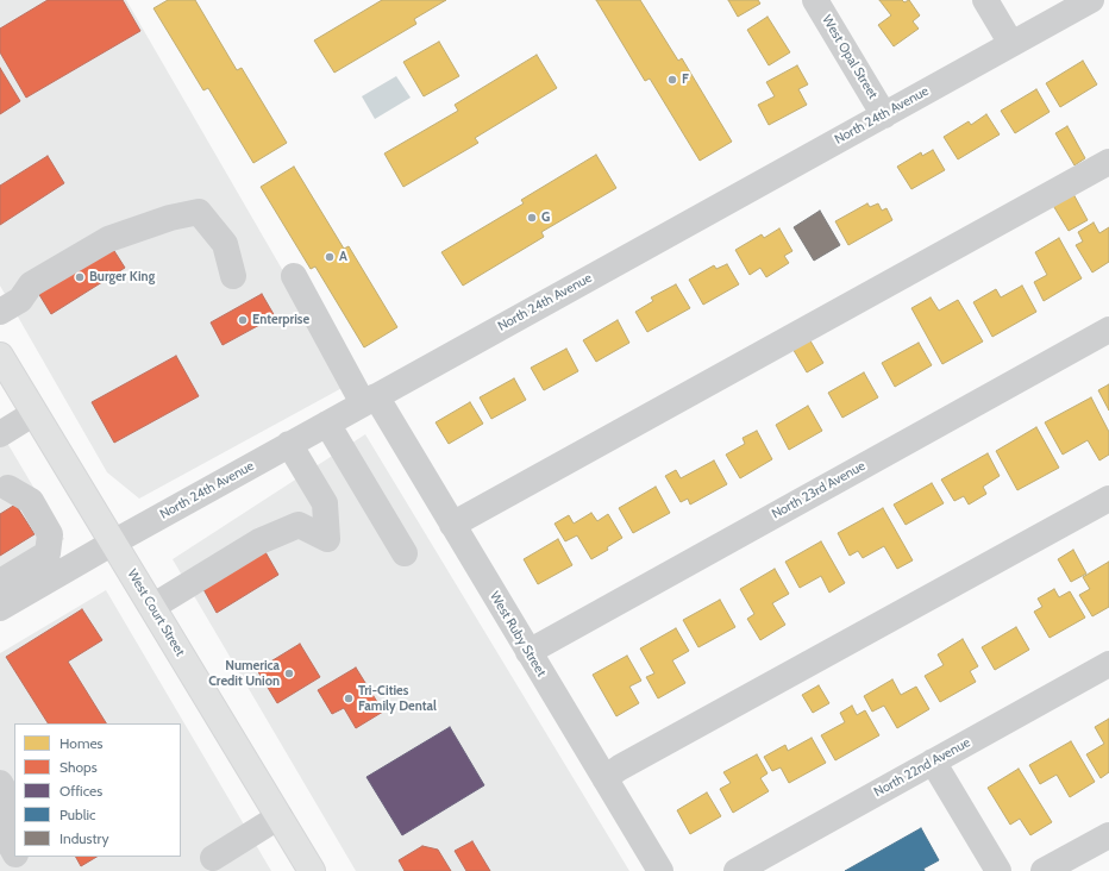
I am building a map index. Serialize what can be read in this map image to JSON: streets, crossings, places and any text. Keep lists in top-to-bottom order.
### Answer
{
  "streets": {
    "main road": ["West Court Street"],
    "street": [
      "West Opal Street",
      "North 24th Avenue",
      "North 23rd Avenue",
      "West Ruby Street",
      "North 22nd Avenue"
    ]
  },
  "crossings": [
    ["West Opal Street", "North 24th Avenue"],
    ["North 24th Avenue", "West Court Street"],
    ["North 24th Avenue", "West Ruby Street"],
    ["North 23rd Avenue", "West Ruby Street"]
  ],
  "places": [
    "F",
    "G",
    "A",
    "Burger King",
    "Enterprise",
    "Numerica Credit Union",
    "Tri-Cities Family Dental"
  ],
  "legend": [
    "Homes",
    "Shops",
    "Offices",
    "Public",
    "Industry"
  ]
}
